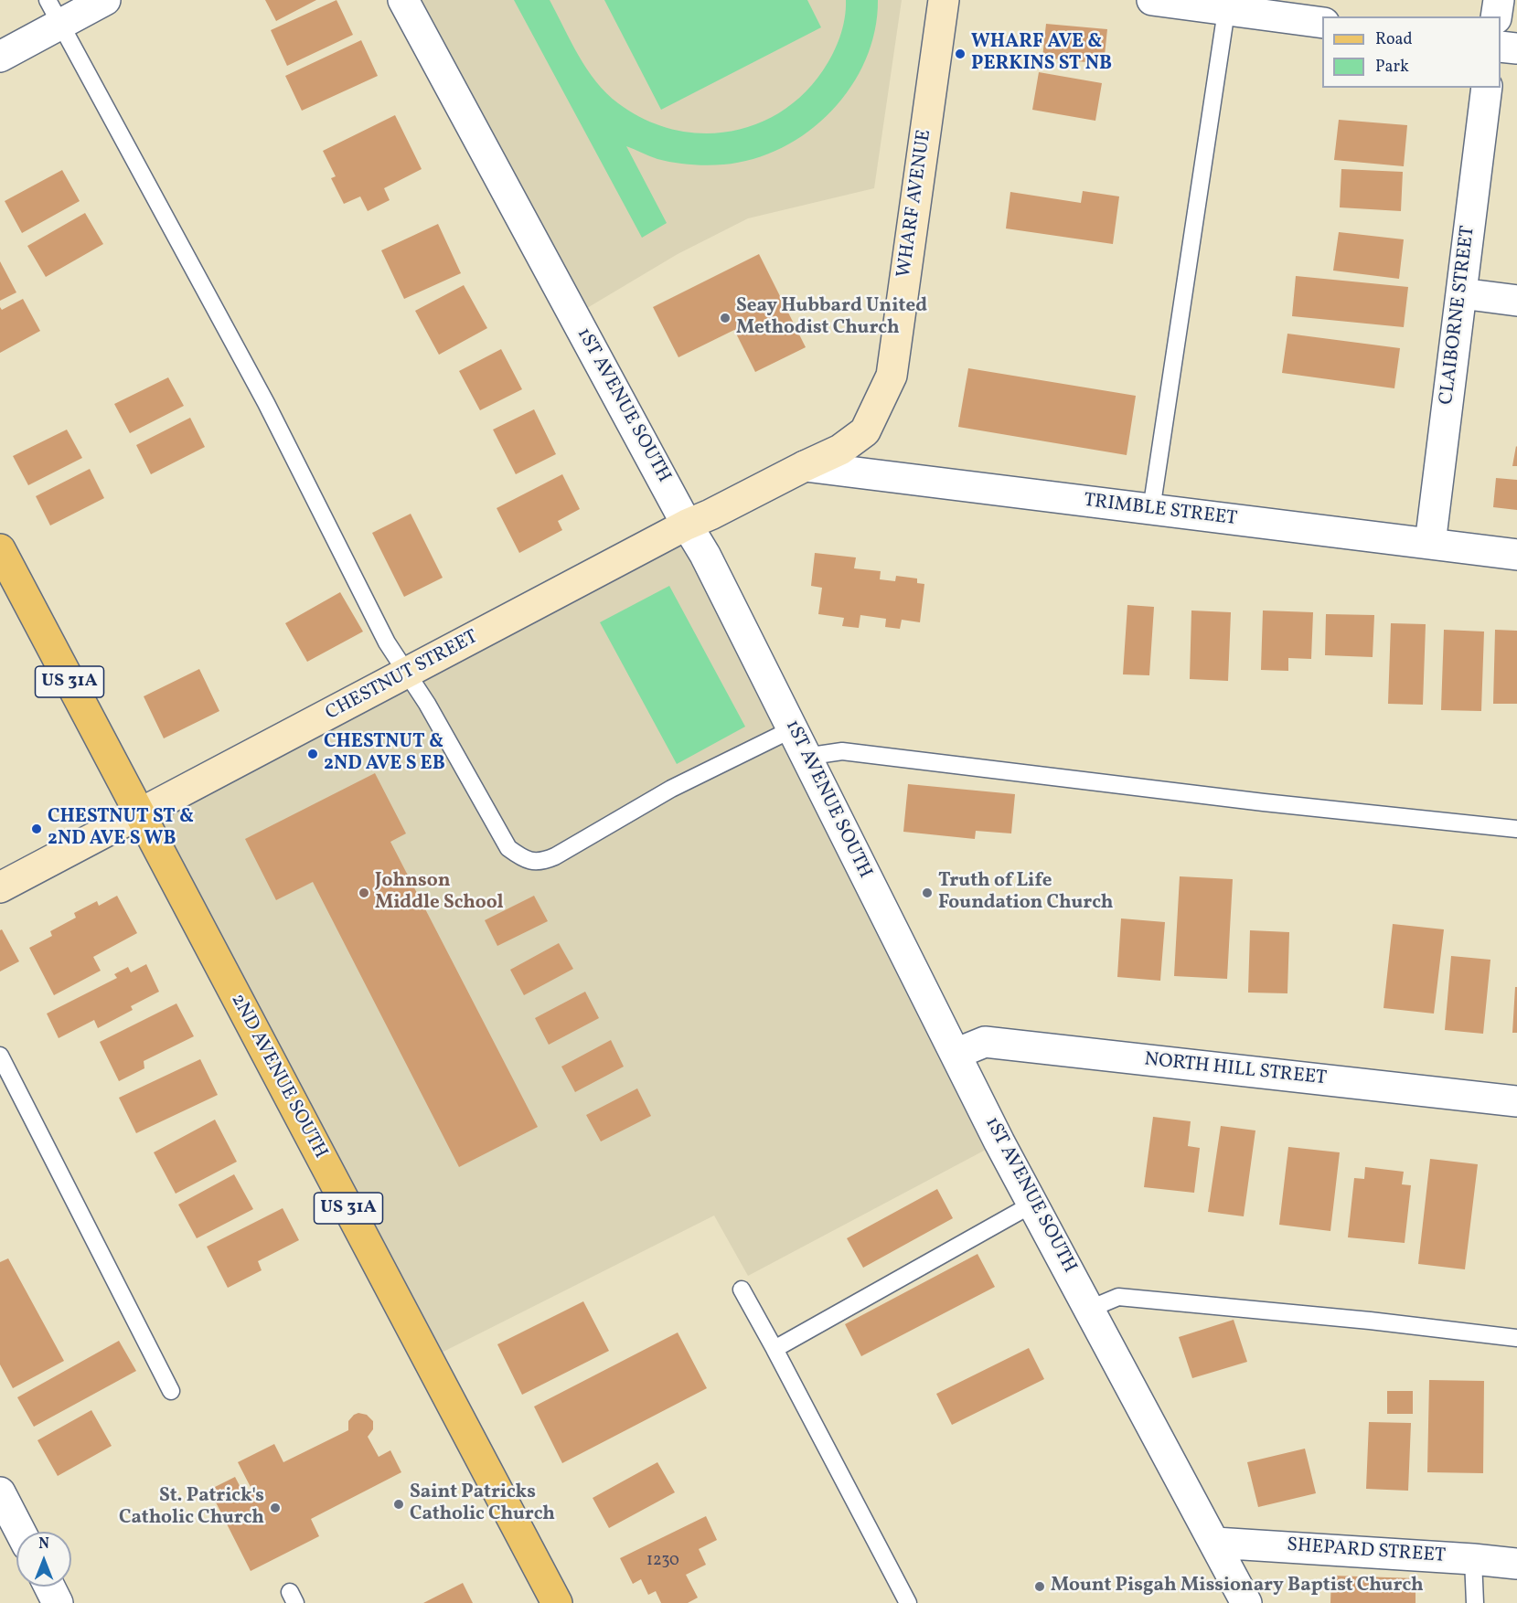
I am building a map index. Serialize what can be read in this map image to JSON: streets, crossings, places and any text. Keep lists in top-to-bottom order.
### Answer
{
  "streets": {
    "main road": ["US 31A", "2ND AVENUE SOUTH"],
    "street": [
      "WHARF AVENUE",
      "CLAIBORNE STREET",
      "1ST AVENUE SOUTH",
      "TRIMBLE STREET",
      "CHESTNUT STREET",
      "NORTH HILL STREET",
      "SHEPARD STREET"
    ]
  },
  "crossings": [
    ["WHARF AVENUE", "TRIMBLE STREET"],
    ["WHARF AVENUE", "CHESTNUT STREET"],
    ["CLAIBORNE STREET", "TRIMBLE STREET"],
    ["1ST AVENUE SOUTH", "CHESTNUT STREET"],
    ["1ST AVENUE SOUTH", "NORTH HILL STREET"],
    ["1ST AVENUE SOUTH", "SHEPARD STREET"],
    ["TRIMBLE STREET", "CHESTNUT STREET"],
    ["CHESTNUT STREET", "2ND AVENUE SOUTH"]
  ],
  "places": [
    "WHARF AVE & PERKINS ST NB",
    "Seay Hubbard United Methodist Church",
    "CHESTNUT & 2ND AVE S EB",
    "CHESTNUT ST & 2ND AVE S WB",
    "Johnson Middle School",
    "Truth of Life Foundation Church",
    "Saint Patricks Catholic Church",
    "St. Patrick's Catholic Church",
    "Mount Pisgah Missionary Baptist Church"
  ],
  "house_numbers": ["1230"],
  "legend": ["Road", "Park"],
  "north": "top"
}
